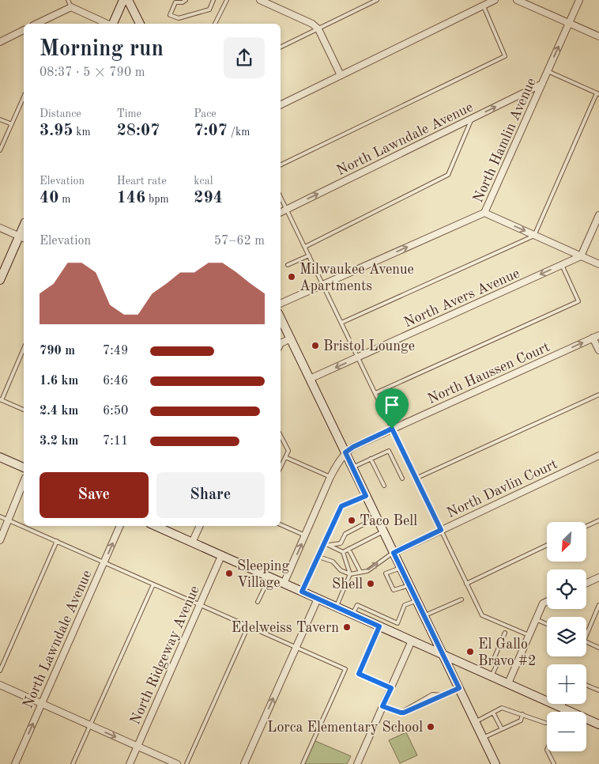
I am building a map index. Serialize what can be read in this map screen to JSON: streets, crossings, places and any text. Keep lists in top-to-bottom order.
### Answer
{
  "streets": {
    "street": [
      "North Lawndale Avenue",
      "North Hamlin Avenue",
      "North Avers Avenue",
      "North Haussen Court",
      "North Davlin Court",
      "North Ridgeway Avenue"
    ]
  },
  "crossings": [
    ["North Lawndale Avenue", "North Hamlin Avenue"]
  ],
  "one_way": [
    "North Lawndale Avenue",
    "North Hamlin Avenue",
    "North Avers Avenue",
    "North Haussen Court"
  ],
  "places": [
    "Milwaukee Avenue Apartments",
    "Bristol Lounge",
    "Taco Bell",
    "Sleeping Village",
    "Shell",
    "Edelweiss Tavern",
    "El Gallo Bravo #2",
    "Lorca Elementary School"
  ],
  "north": "bottom left",
  "page": {
    "heading": ["Morning run", "08:37 · 5 × 790 m"],
    "stats": [
      ["Distance", "3.95 km"],
      ["Time", "28:07"],
      ["Pace", "7:07 /km"],
      ["Elevation", "40 m"],
      ["Heart rate", "146 bpm"],
      ["kcal", "294"]
    ],
    "chart": ["Elevation", "57–62 m"],
    "list": [
      {
        "name": "790 m",
        "note": "7:49"
      },
      {
        "name": "1.6 km",
        "note": "6:46"
      },
      {
        "name": "2.4 km",
        "note": "6:50"
      },
      {
        "name": "3.2 km",
        "note": "7:11"
      }
    ],
    "buttons": ["Save", "Share"],
    "map_buttons": ["+", "−"]
  }
}
